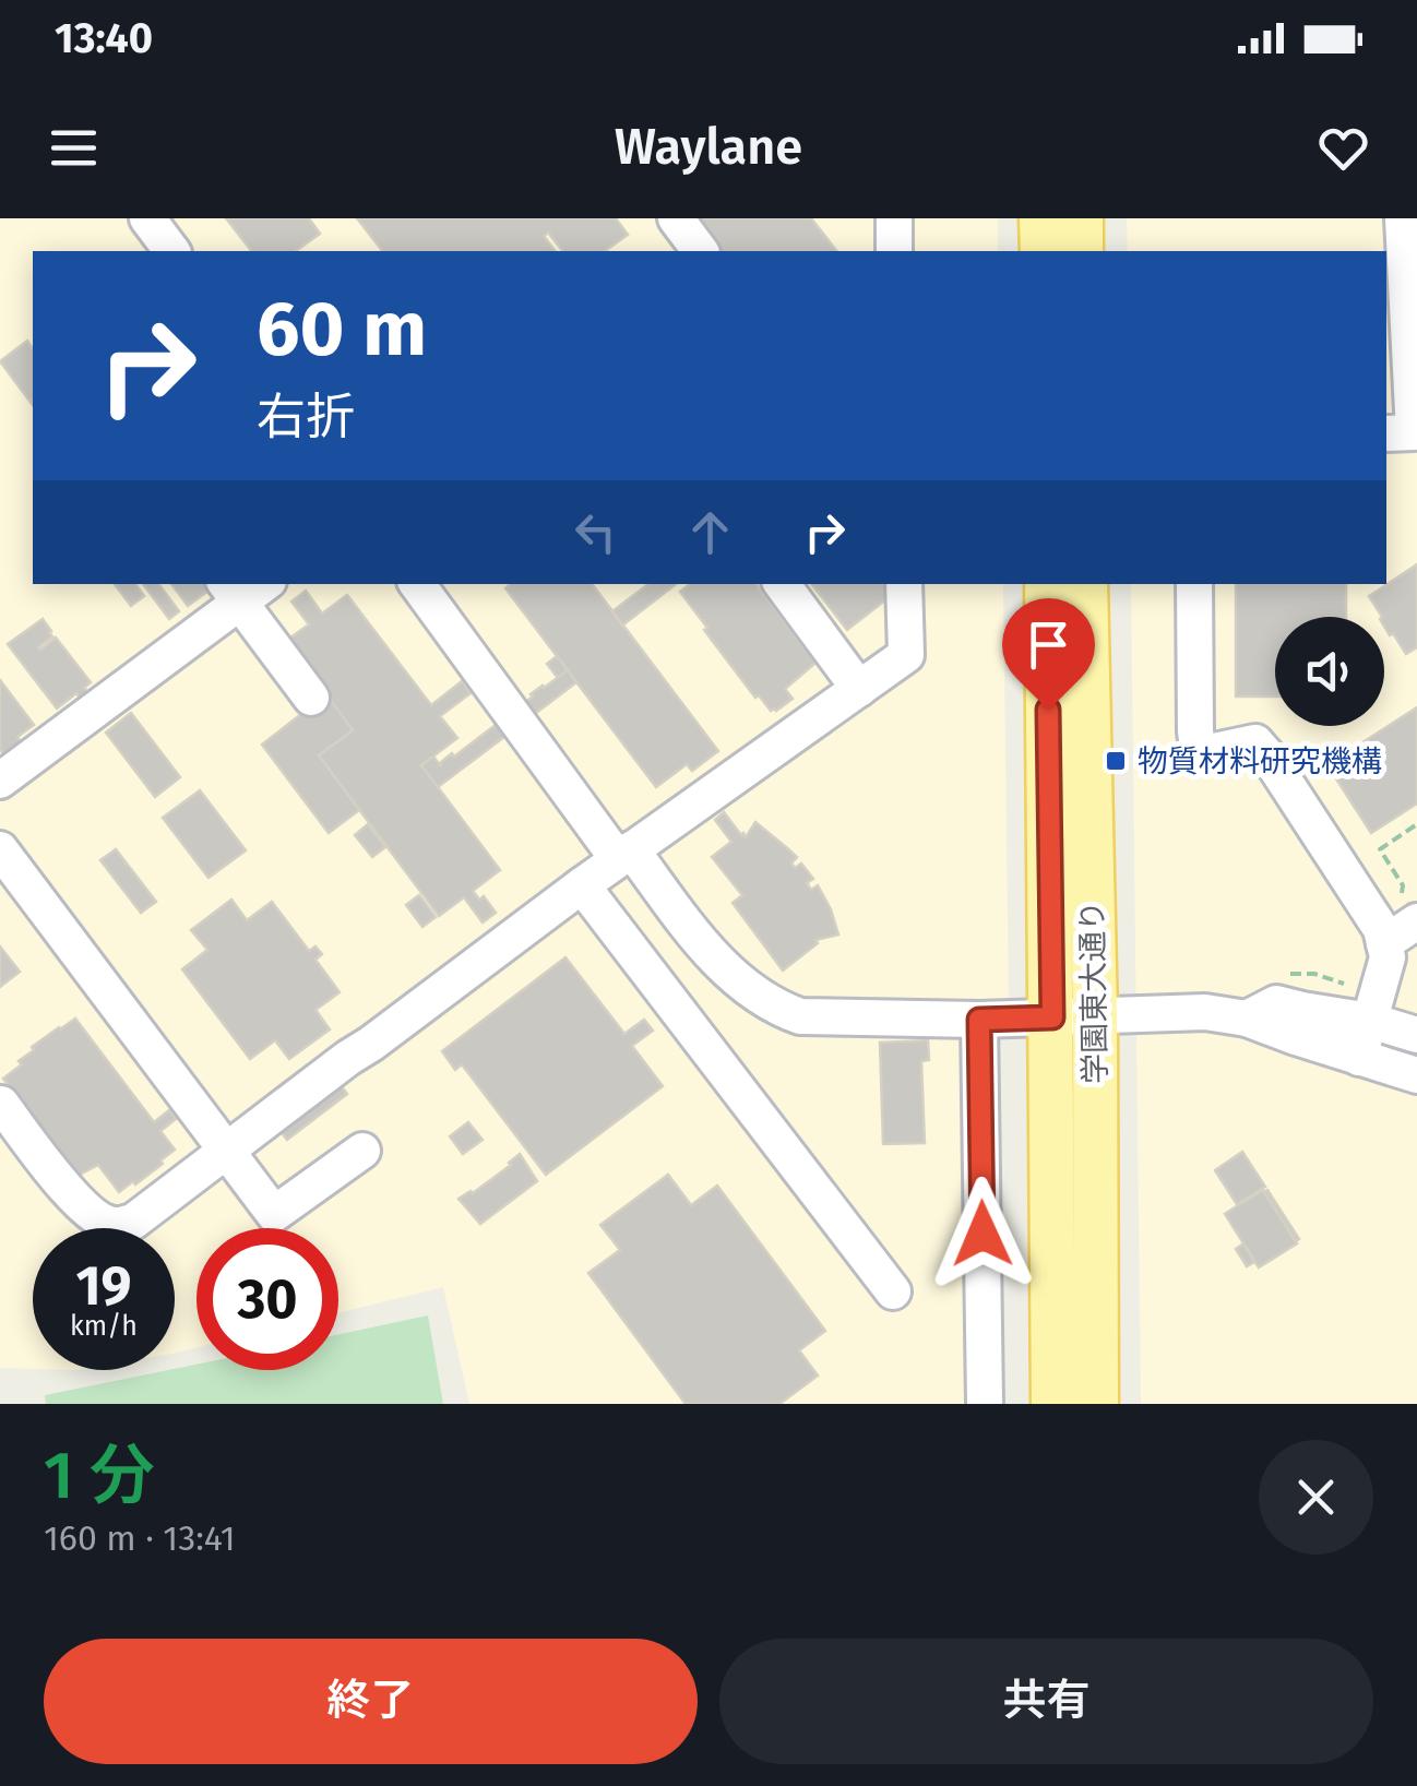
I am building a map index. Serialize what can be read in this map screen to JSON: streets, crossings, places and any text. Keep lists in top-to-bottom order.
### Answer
{
  "streets": {
    "main road": ["学園東大通り"]
  },
  "places": {
    "transit": ["物質材料研究機構"]
  },
  "page": {
    "status": "13:40",
    "header": "Waylane",
    "turn": ["60 m", "右折"],
    "speed": "19 km/h",
    "limit": "30",
    "heading": ["1 分", "160 m · 13:41"],
    "buttons": ["終了", "共有"]
  }
}
